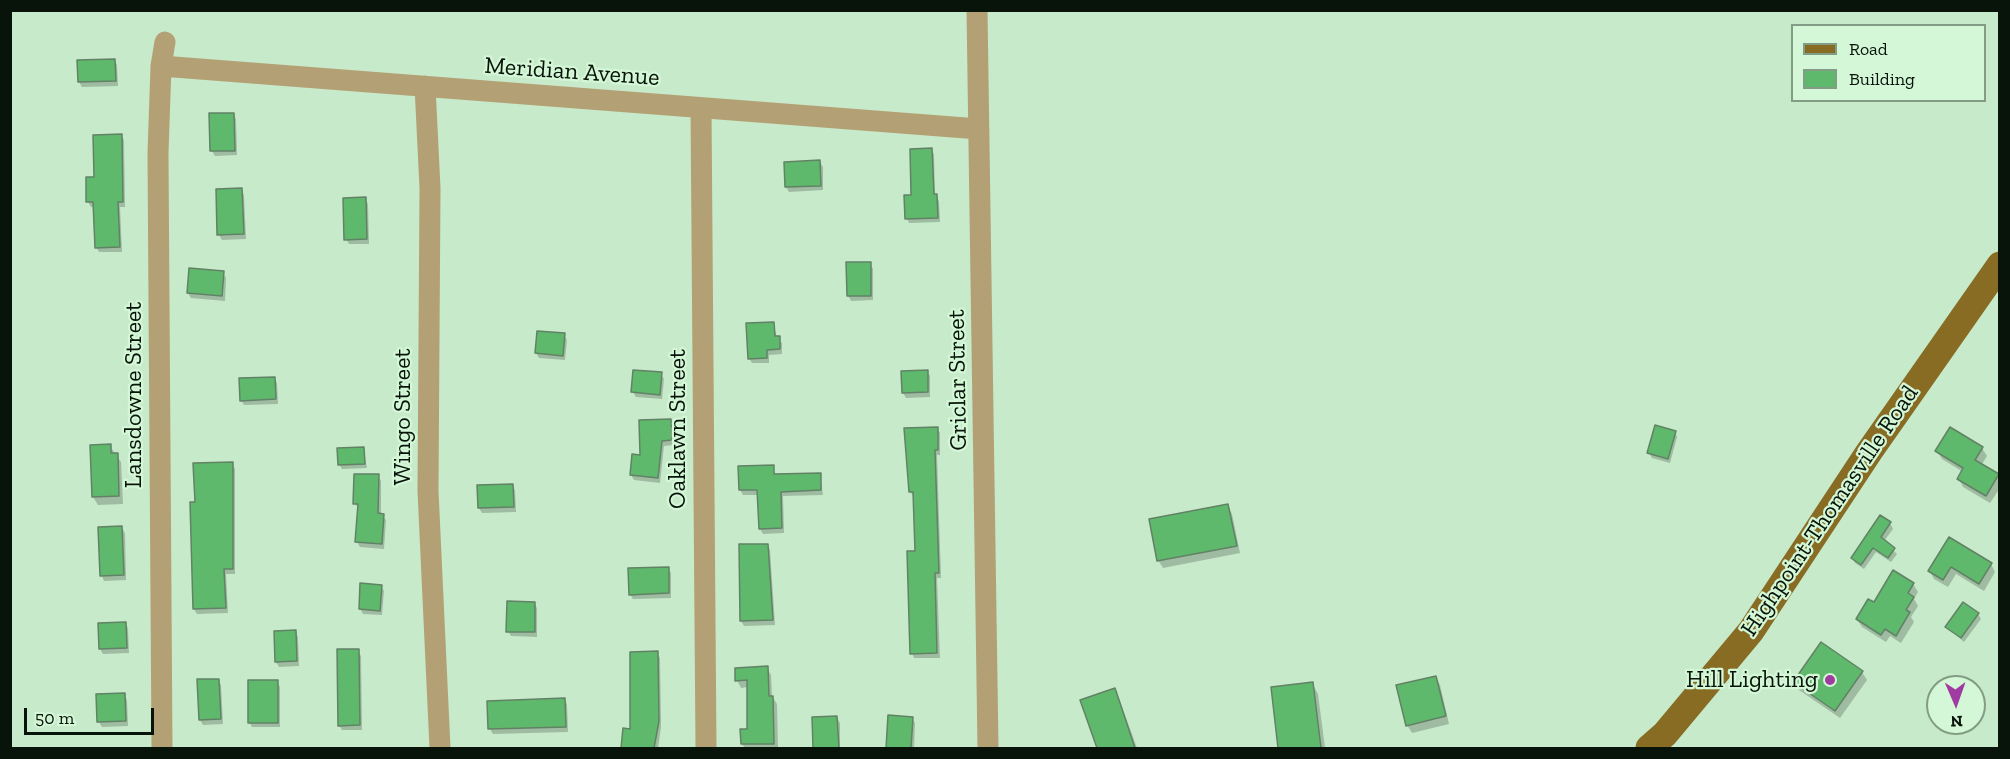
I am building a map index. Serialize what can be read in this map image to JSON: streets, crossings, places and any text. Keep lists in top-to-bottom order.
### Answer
{
  "streets": {
    "main road": ["Highpoint-Thomasville Road"],
    "street": [
      "Meridian Avenue",
      "Griclar Street",
      "Lansdowne Street",
      "Wingo Street",
      "Oaklawn Street"
    ]
  },
  "crossings": [
    ["Meridian Avenue", "Griclar Street"],
    ["Meridian Avenue", "Lansdowne Street"],
    ["Meridian Avenue", "Wingo Street"],
    ["Meridian Avenue", "Oaklawn Street"]
  ],
  "places": ["Hill Lighting"],
  "legend": ["Road", "Building"],
  "scale_bar": "50 m",
  "north": "bottom"
}
